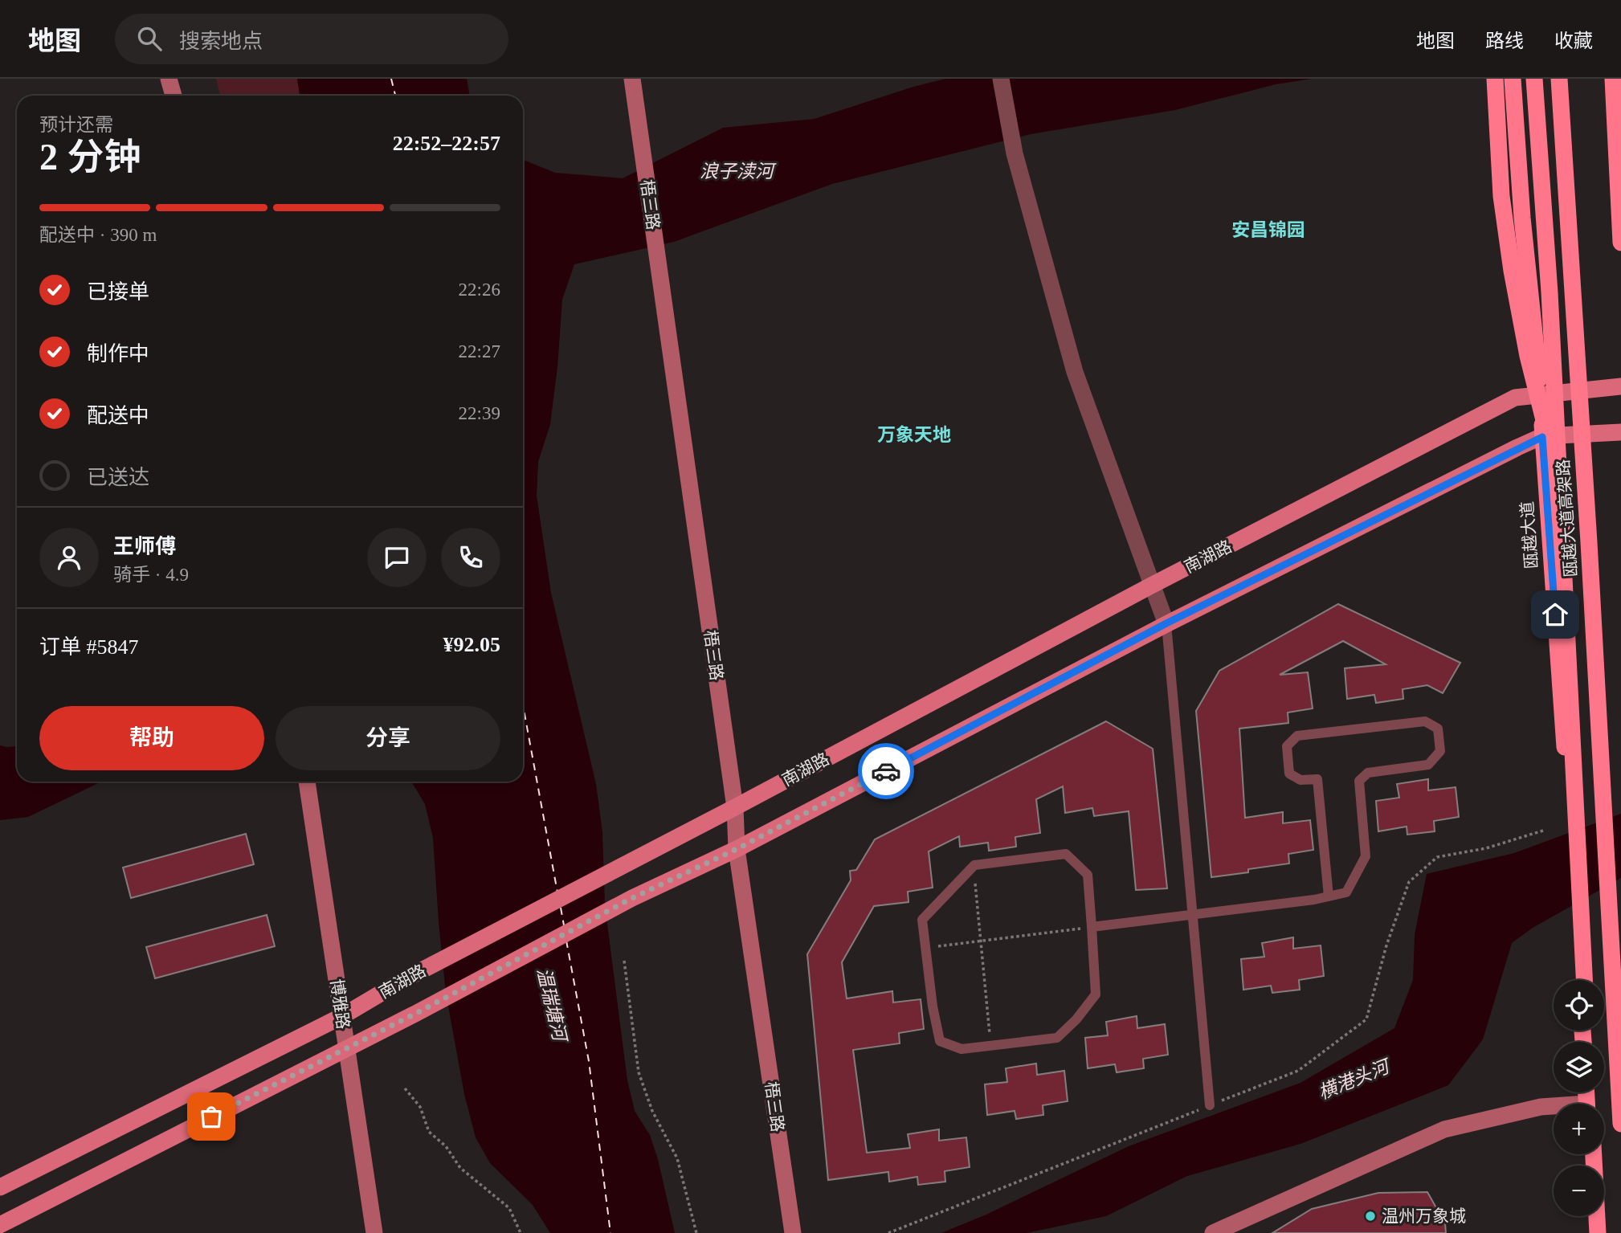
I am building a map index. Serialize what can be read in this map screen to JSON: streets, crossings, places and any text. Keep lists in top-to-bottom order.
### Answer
{
  "streets": {
    "highway": ["瓯越大道高架路", "瓯越大道"],
    "main road": ["南湖路"],
    "street": ["梧三路", "博雅路"]
  },
  "crossings": [
    ["梧三路", "南湖路"],
    ["瓯越大道", "南湖路"],
    ["南湖路", "博雅路"]
  ],
  "districts": ["安昌锦园", "万象天地"],
  "water": ["浪子渎河", "温瑞塘河", "横港头河"],
  "places": ["温州万象城"],
  "page": {
    "header": "地图",
    "search": "搜索地点",
    "nav": ["地图", "路线", "收藏"],
    "heading": ["2 分钟", "预计还需", "22:52–22:57"],
    "panel": [
      "王师傅",
      "骑手 · 4.9",
      "订单 #5847",
      "¥92.05"
    ],
    "bar": "配送中 · 390 m",
    "list": [
      ["已接单", "22:26"],
      ["制作中", "22:27"],
      ["配送中", "22:39"],
      "已送达"
    ],
    "buttons": ["帮助", "分享"],
    "map_buttons": ["+", "−"]
  }
}
